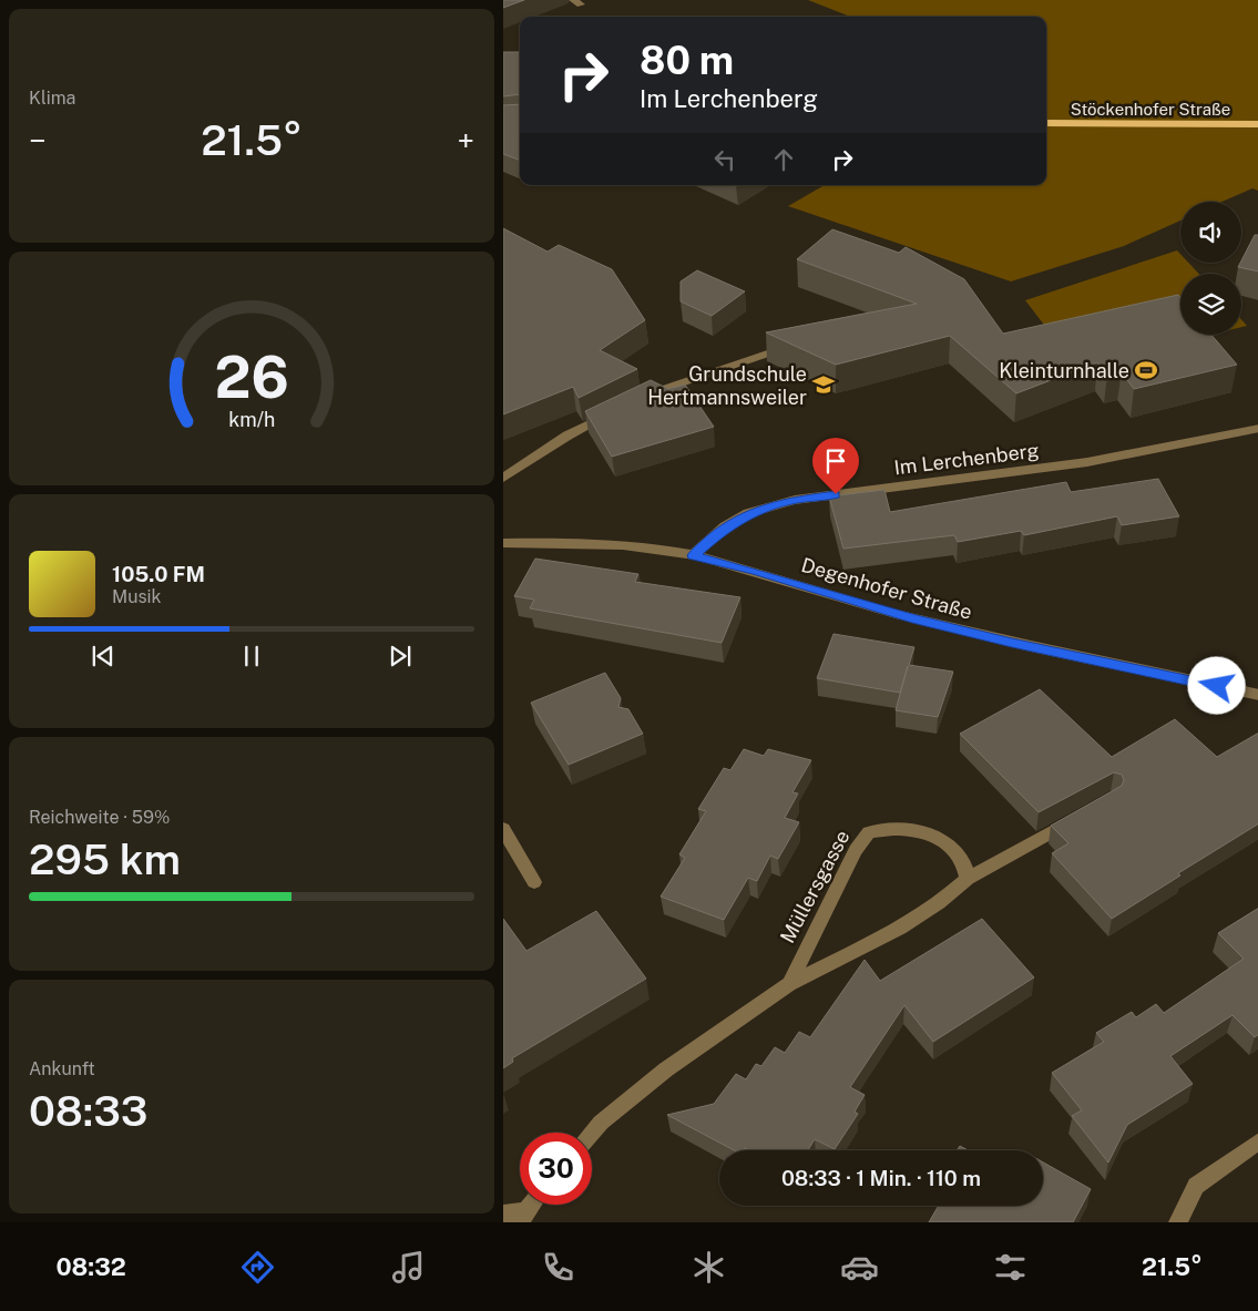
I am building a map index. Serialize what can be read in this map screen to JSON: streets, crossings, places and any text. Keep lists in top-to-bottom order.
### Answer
{
  "streets": {
    "main road": ["Stöckenhofer Straße"],
    "street": ["Im Lerchenberg", "Degenhofer Straße", "Müllersgasse"]
  },
  "crossings": [
    ["Im Lerchenberg", "Degenhofer Straße"]
  ],
  "places": {
    "sports": ["Kleinturnhalle"],
    "school or university": ["Grundschule Hertmannsweiler"]
  },
  "page": {
    "tile": [
      "Klima",
      ["Reichweite · 59%", "295 km"],
      ["Ankunft", "08:33"]
    ],
    "turn": ["80 m", "Im Lerchenberg"],
    "heat": ["−", "21.5°", "+"],
    "song": ["105.0 FM", "Musik"],
    "limit": "30",
    "trip": "08:33 · 1 Min. · 110 m",
    "tabs": ["08:32", "21.5°"],
    "gauge": ["26", "km/h"]
  }
}
